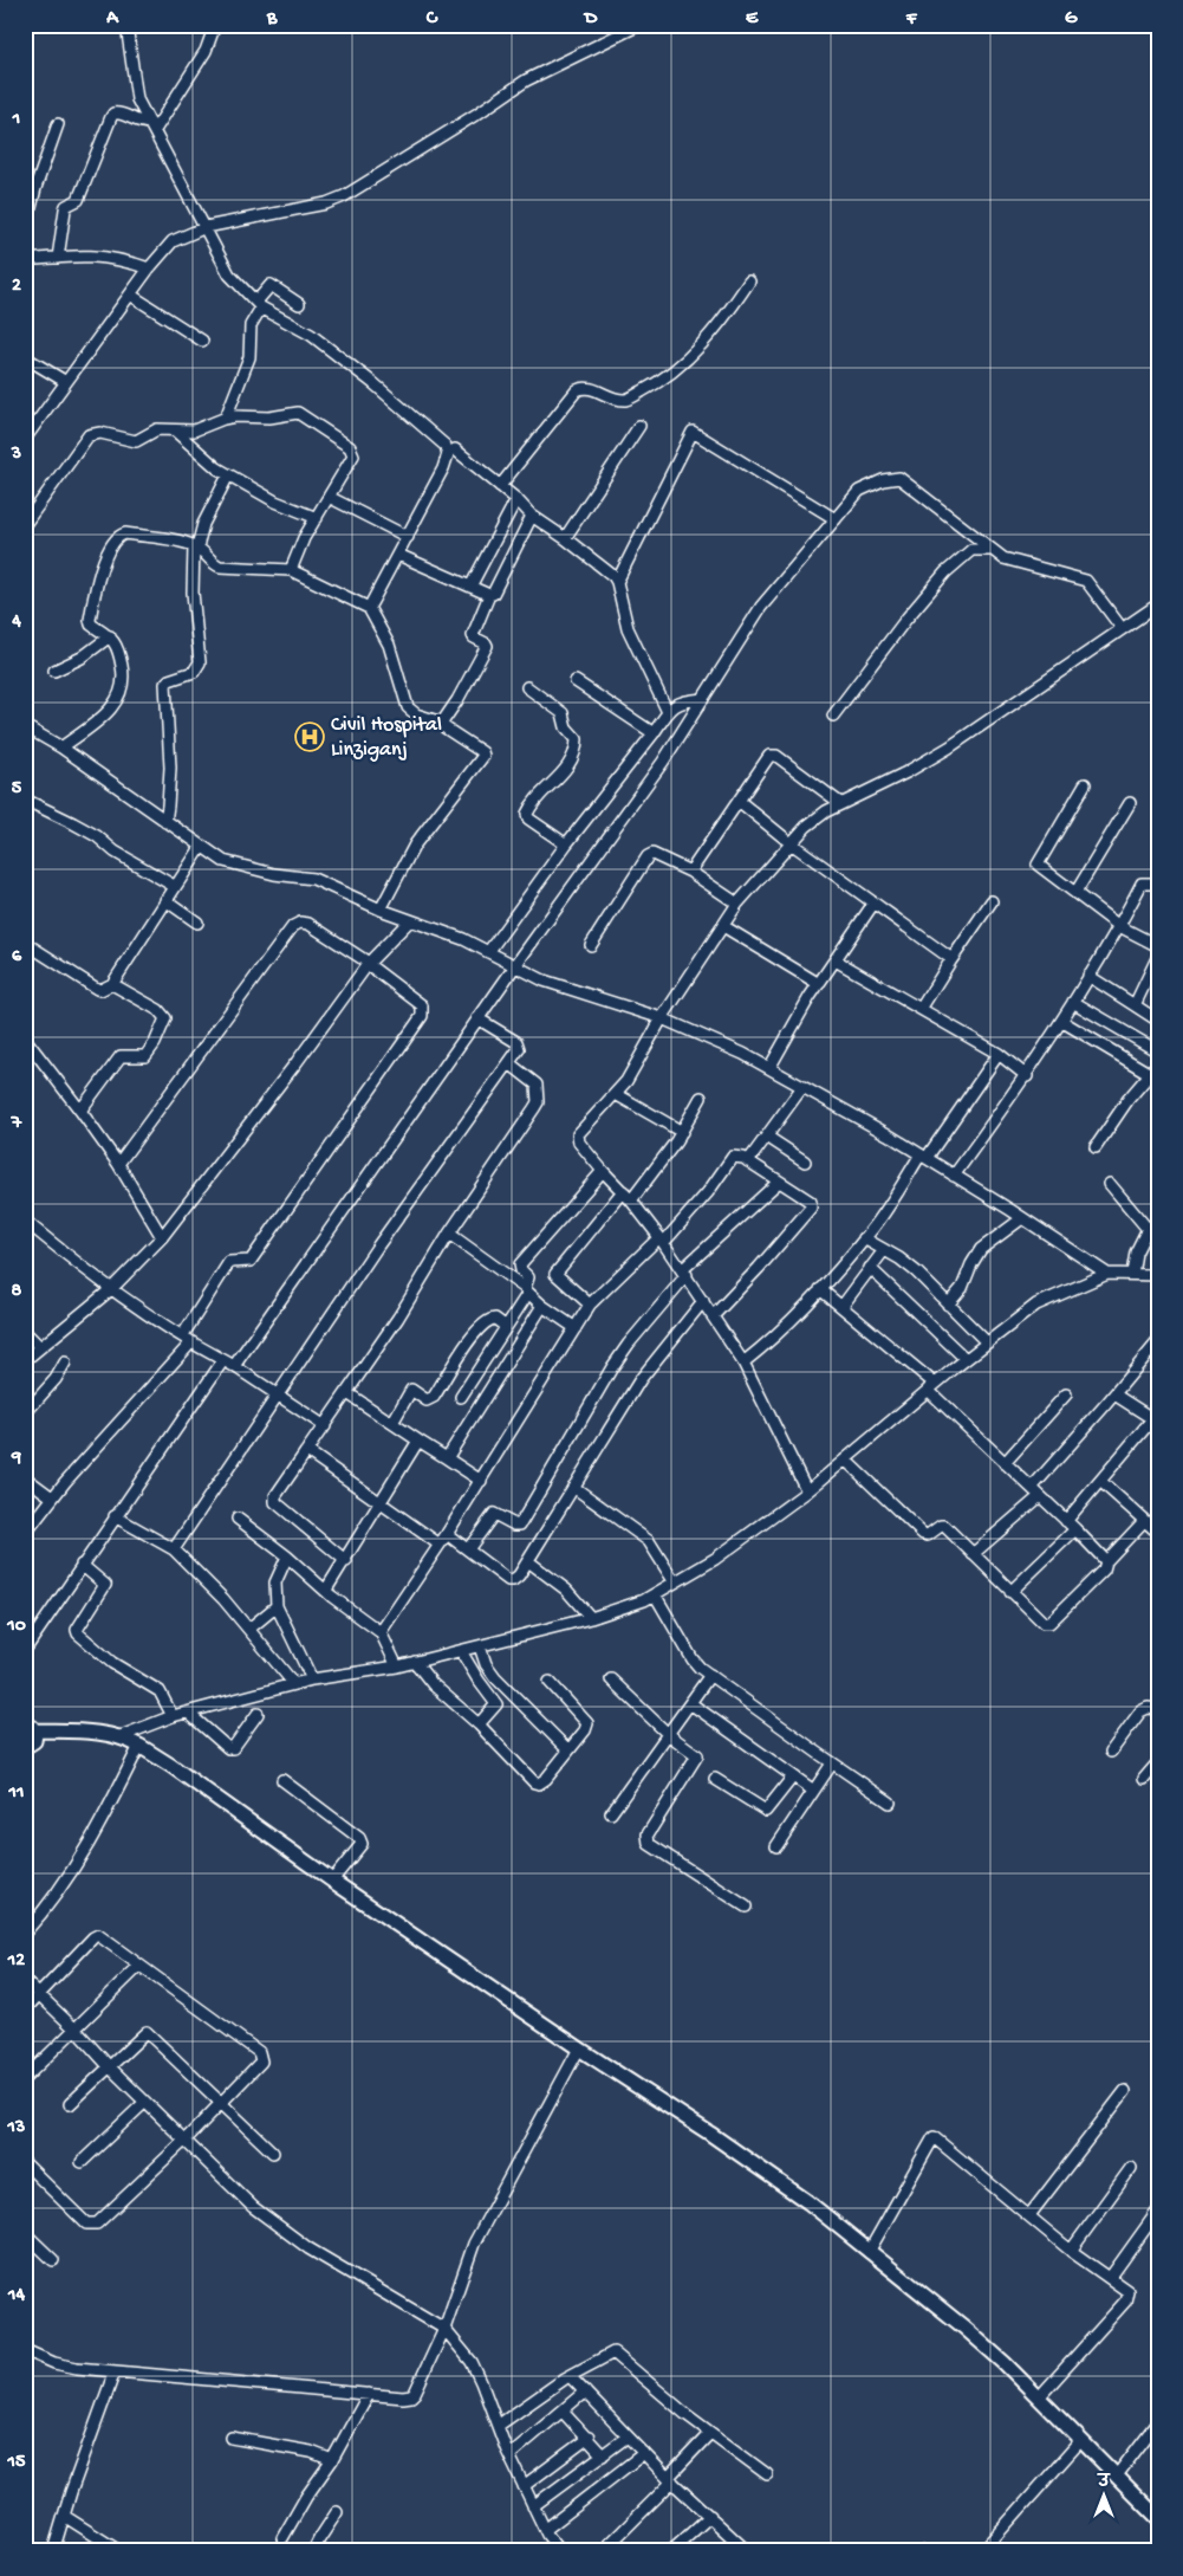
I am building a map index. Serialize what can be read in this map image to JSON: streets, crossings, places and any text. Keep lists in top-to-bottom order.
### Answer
{
  "places": {
    "hospital": ["Civil Hospital Linziganj"]
  },
  "north": "top",
  "grid": {
    "columns": [
      "A",
      "B",
      "C",
      "D",
      "E",
      "F",
      "G"
    ],
    "rows": [
      "1",
      "2",
      "3",
      "4",
      "5",
      "6",
      "7",
      "8",
      "9",
      "10",
      "11",
      "12",
      "13",
      "14",
      "15"
    ]
  }
}
